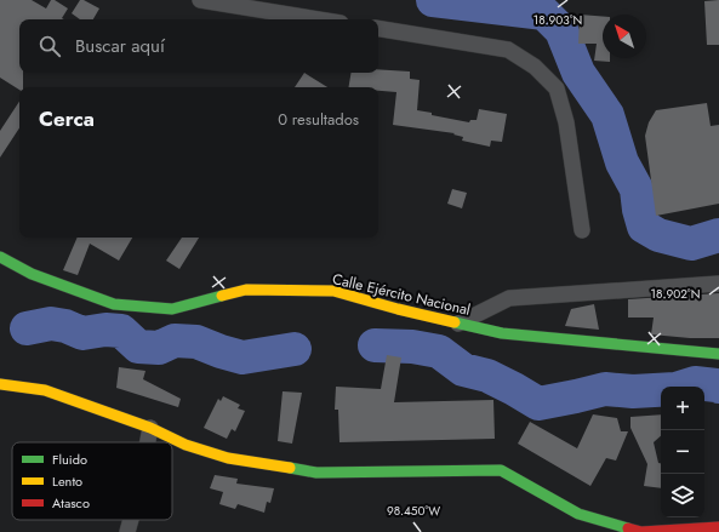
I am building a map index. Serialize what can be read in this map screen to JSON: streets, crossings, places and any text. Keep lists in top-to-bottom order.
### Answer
{
  "streets": {
    "street": ["Calle Ejército Nacional"]
  },
  "legend": ["Fluido", "Lento", "Atasco"],
  "north": "top left",
  "page": {
    "search": "Buscar aquí",
    "heading": ["Cerca", "0 resultados"],
    "map_buttons": ["+", "−"]
  },
  "coordinates": ["18.903°N", "18.902°N", "98.450°W"]
}
